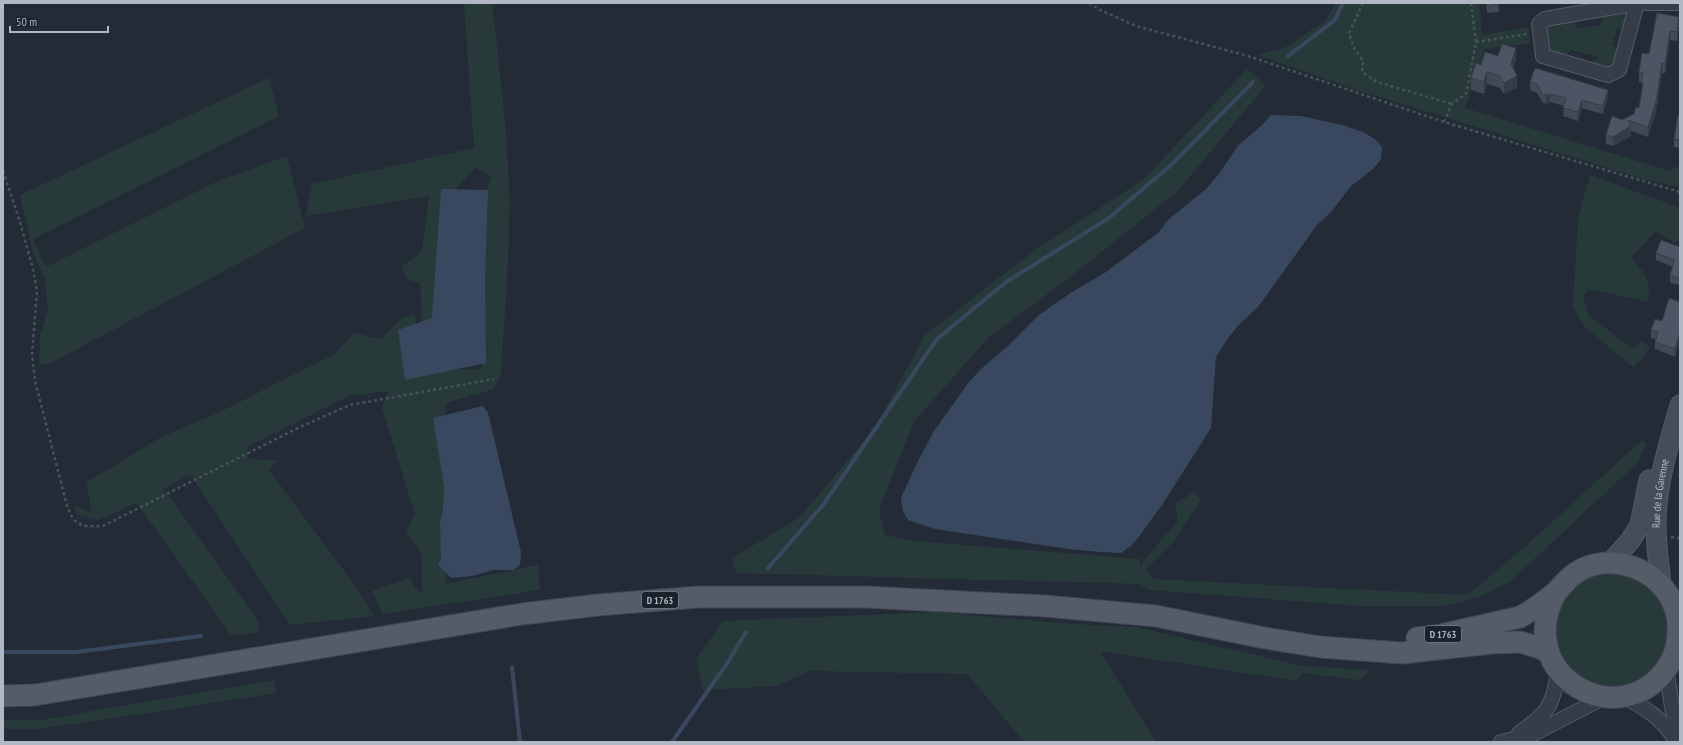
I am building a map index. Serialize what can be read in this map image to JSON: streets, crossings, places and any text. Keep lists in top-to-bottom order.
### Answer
{
  "streets": {
    "main road": ["D 1763"],
    "street": ["Rue de la Garenne"]
  },
  "crossings": [
    ["Rue de la Garenne", "D 1763"]
  ],
  "scale_bar": "50 m"
}
